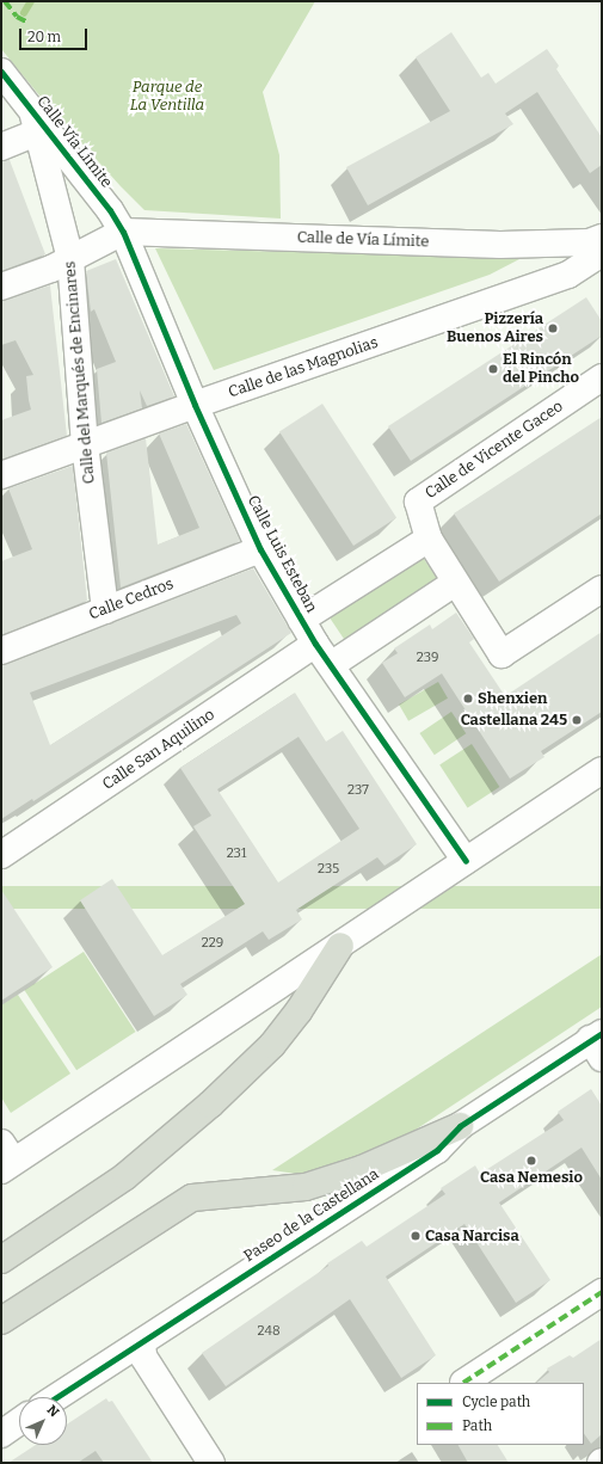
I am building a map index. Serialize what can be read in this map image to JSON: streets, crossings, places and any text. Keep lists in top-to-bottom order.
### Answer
{
  "streets": {
    "street": [
      "Calle Vía Límite",
      "Calle de Vía Límite",
      "Calle de las Magnolias",
      "Calle del Marqués de Encinares",
      "Calle de Vicente Gaceo",
      "Calle Luis Esteban",
      "Calle Cedros",
      "Calle San Aquilino",
      "Paseo de la Castellana"
    ]
  },
  "crossings": [
    ["Calle Vía Límite", "Calle de Vía Límite"],
    ["Calle Vía Límite", "Calle del Marqués de Encinares"],
    ["Calle Vía Límite", "Calle Luis Esteban"],
    ["Calle de Vía Límite", "Calle Luis Esteban"],
    ["Calle de las Magnolias", "Calle del Marqués de Encinares"],
    ["Calle de las Magnolias", "Calle Luis Esteban"],
    ["Calle del Marqués de Encinares", "Calle Cedros"],
    ["Calle Luis Esteban", "Calle Cedros"],
    ["Calle Luis Esteban", "Calle San Aquilino"]
  ],
  "parks": ["Parque de La Ventilla"],
  "places": [
    "Pizzería Buenos Aires",
    "El Rincón del Pincho",
    "Shenxien",
    "Castellana 245",
    "Casa Nemesio",
    "Casa Narcisa"
  ],
  "house_numbers": [
    "239",
    "237",
    "231",
    "235",
    "229",
    "248"
  ],
  "legend": ["Cycle path", "Path"],
  "scale_bar": "20 m",
  "north": "top right"
}
